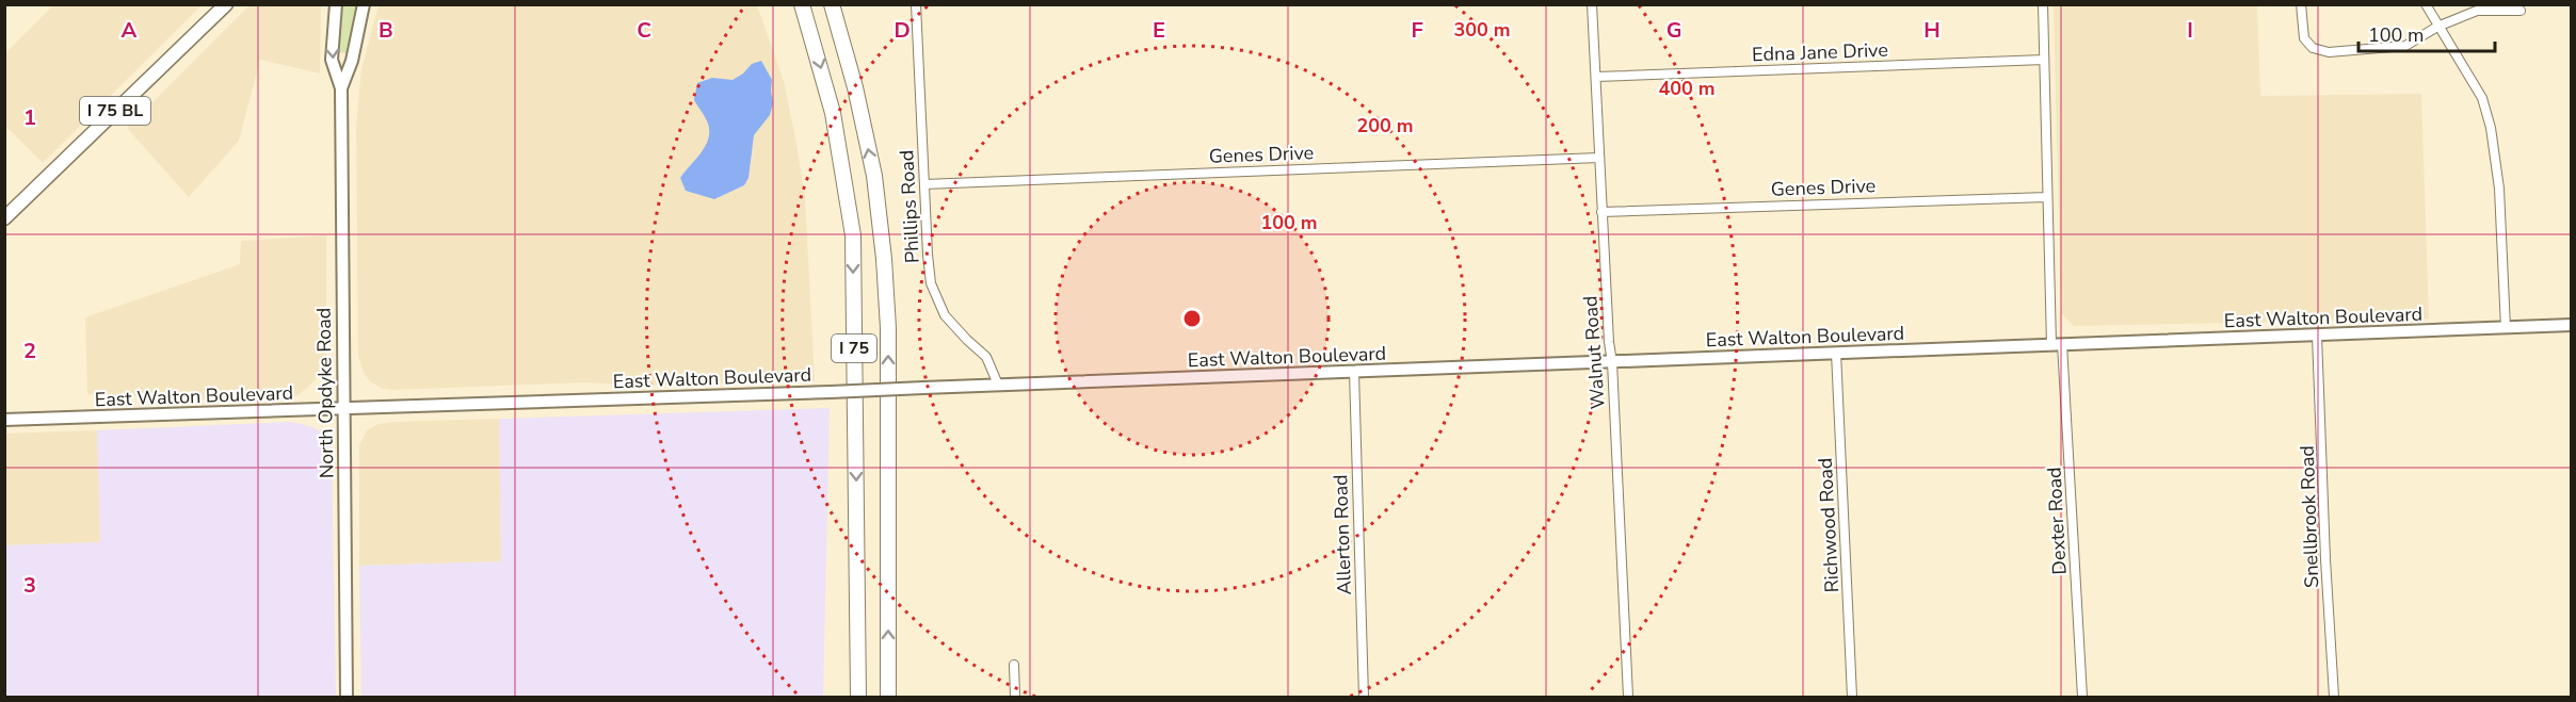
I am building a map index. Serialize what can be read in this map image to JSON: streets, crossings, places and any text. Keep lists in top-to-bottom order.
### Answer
{
  "streets": {
    "highway": ["I 75"],
    "main road": ["I 75 BL", "East Walton Boulevard", "North Opdyke Road"],
    "street": [
      "Edna Jane Drive",
      "Genes Drive",
      "Phillips Road",
      "Walnut Road",
      "Snellbrook Road",
      "Dexter Road",
      "Richwood Road",
      "Allerton Road"
    ]
  },
  "crossings": [
    ["Edna Jane Drive", "Walnut Road"],
    ["Edna Jane Drive", "Dexter Road"],
    ["Genes Drive", "Phillips Road"],
    ["Genes Drive", "Walnut Road"],
    ["Genes Drive", "Dexter Road"],
    ["Phillips Road", "East Walton Boulevard"],
    ["East Walton Boulevard", "Walnut Road"],
    ["East Walton Boulevard", "North Opdyke Road"],
    ["East Walton Boulevard", "Snellbrook Road"],
    ["East Walton Boulevard", "Dexter Road"],
    ["East Walton Boulevard", "Richwood Road"],
    ["East Walton Boulevard", "Allerton Road"]
  ],
  "scale_bar": "100 m",
  "grid": {
    "columns": [
      "A",
      "B",
      "C",
      "D",
      "E",
      "F",
      "G",
      "H",
      "I"
    ],
    "rows": ["1", "2", "3"]
  },
  "rings": [
    "300 m",
    "400 m",
    "200 m",
    "100 m"
  ]
}
